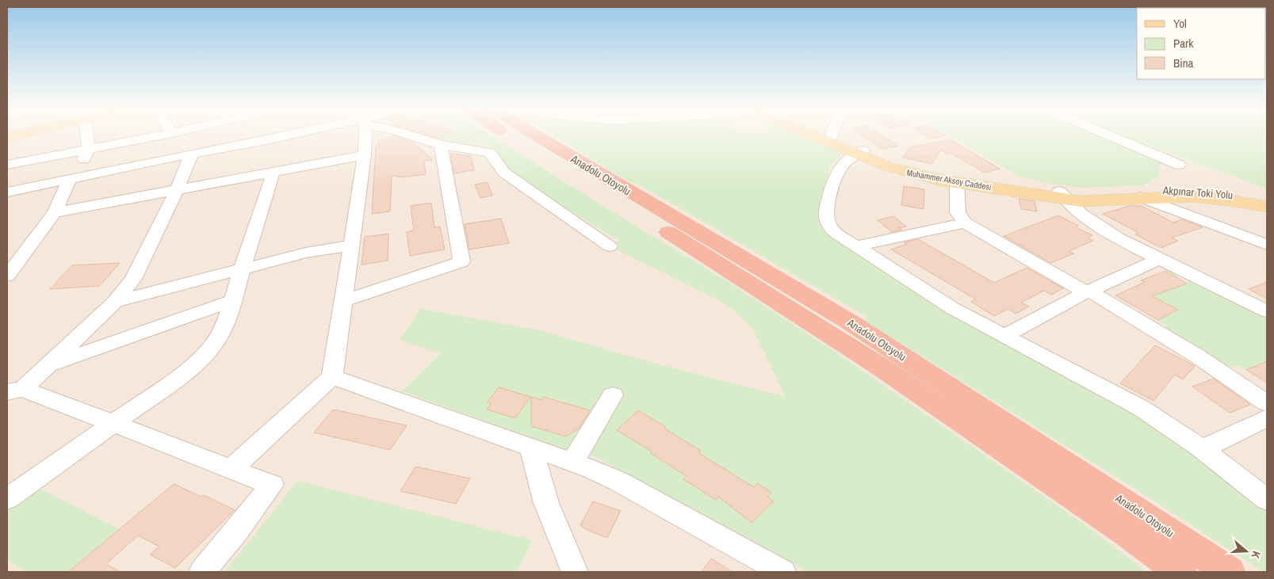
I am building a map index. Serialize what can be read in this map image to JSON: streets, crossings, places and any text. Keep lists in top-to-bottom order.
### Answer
{
  "streets": {
    "highway": ["Anadolu Otoyolu"],
    "main road": ["Muhammer Aksoy Caddesi", "Akpınar Toki Yolu"]
  },
  "crossings": [
    ["Muhammer Aksoy Caddesi", "Akpınar Toki Yolu"]
  ],
  "legend": ["Yol", "Park", "Bina"],
  "north": "right"
}
